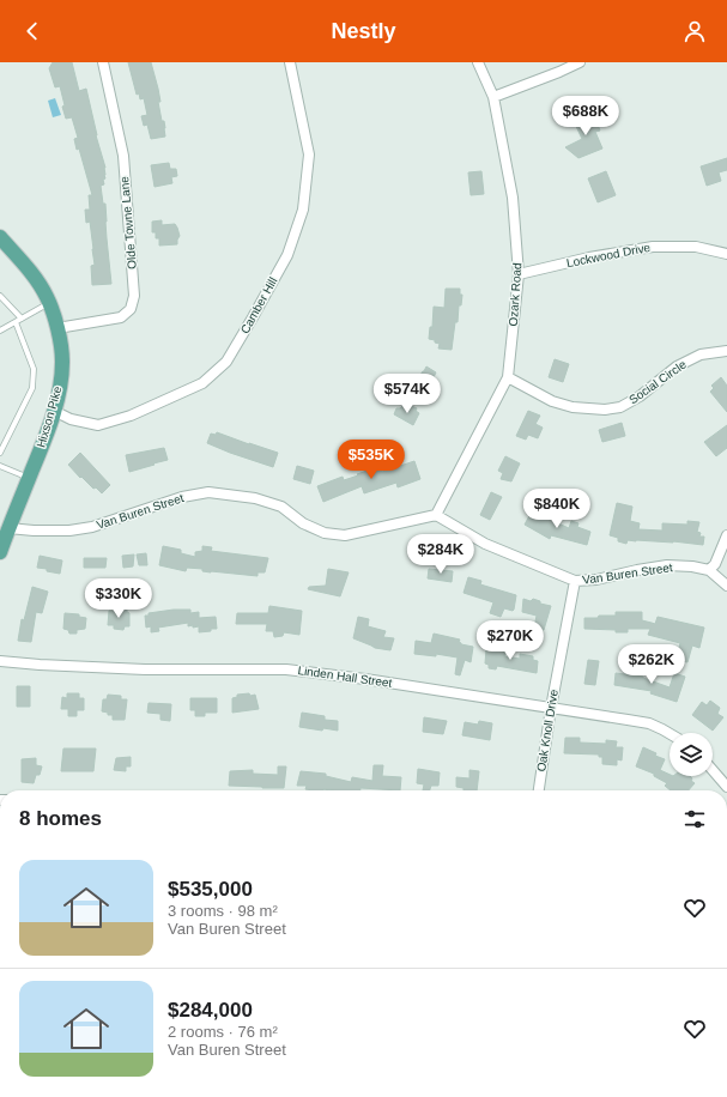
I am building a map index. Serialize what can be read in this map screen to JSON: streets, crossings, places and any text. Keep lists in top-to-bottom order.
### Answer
{
  "streets": {
    "main road": ["Hixson Pike"],
    "street": [
      "Olde Towne Lane",
      "Lockwood Drive",
      "Ozark Road",
      "Camber Hill",
      "Social Circle",
      "Van Buren Street",
      "Linden Hall Street",
      "Oak Knoll Drive"
    ]
  },
  "crossings": [
    ["Olde Towne Lane", "Hixson Pike"],
    ["Lockwood Drive", "Ozark Road"],
    ["Ozark Road", "Social Circle"],
    ["Ozark Road", "Van Buren Street"],
    ["Camber Hill", "Hixson Pike"],
    ["Hixson Pike", "Van Buren Street"],
    ["Van Buren Street", "Oak Knoll Drive"],
    ["Linden Hall Street", "Oak Knoll Drive"]
  ],
  "page": {
    "header": "Nestly",
    "price": [
      "$688K",
      "$574K",
      "$535K",
      "$840K",
      "$284K",
      "$330K",
      "$270K",
      "$262K"
    ],
    "heading": "8 homes",
    "list": [
      {
        "name": "$535,000",
        "note": "3 rooms · 98 m² · Van Buren Street"
      },
      {
        "name": "$284,000",
        "note": "2 rooms · 76 m² · Van Buren Street"
      }
    ]
  }
}
